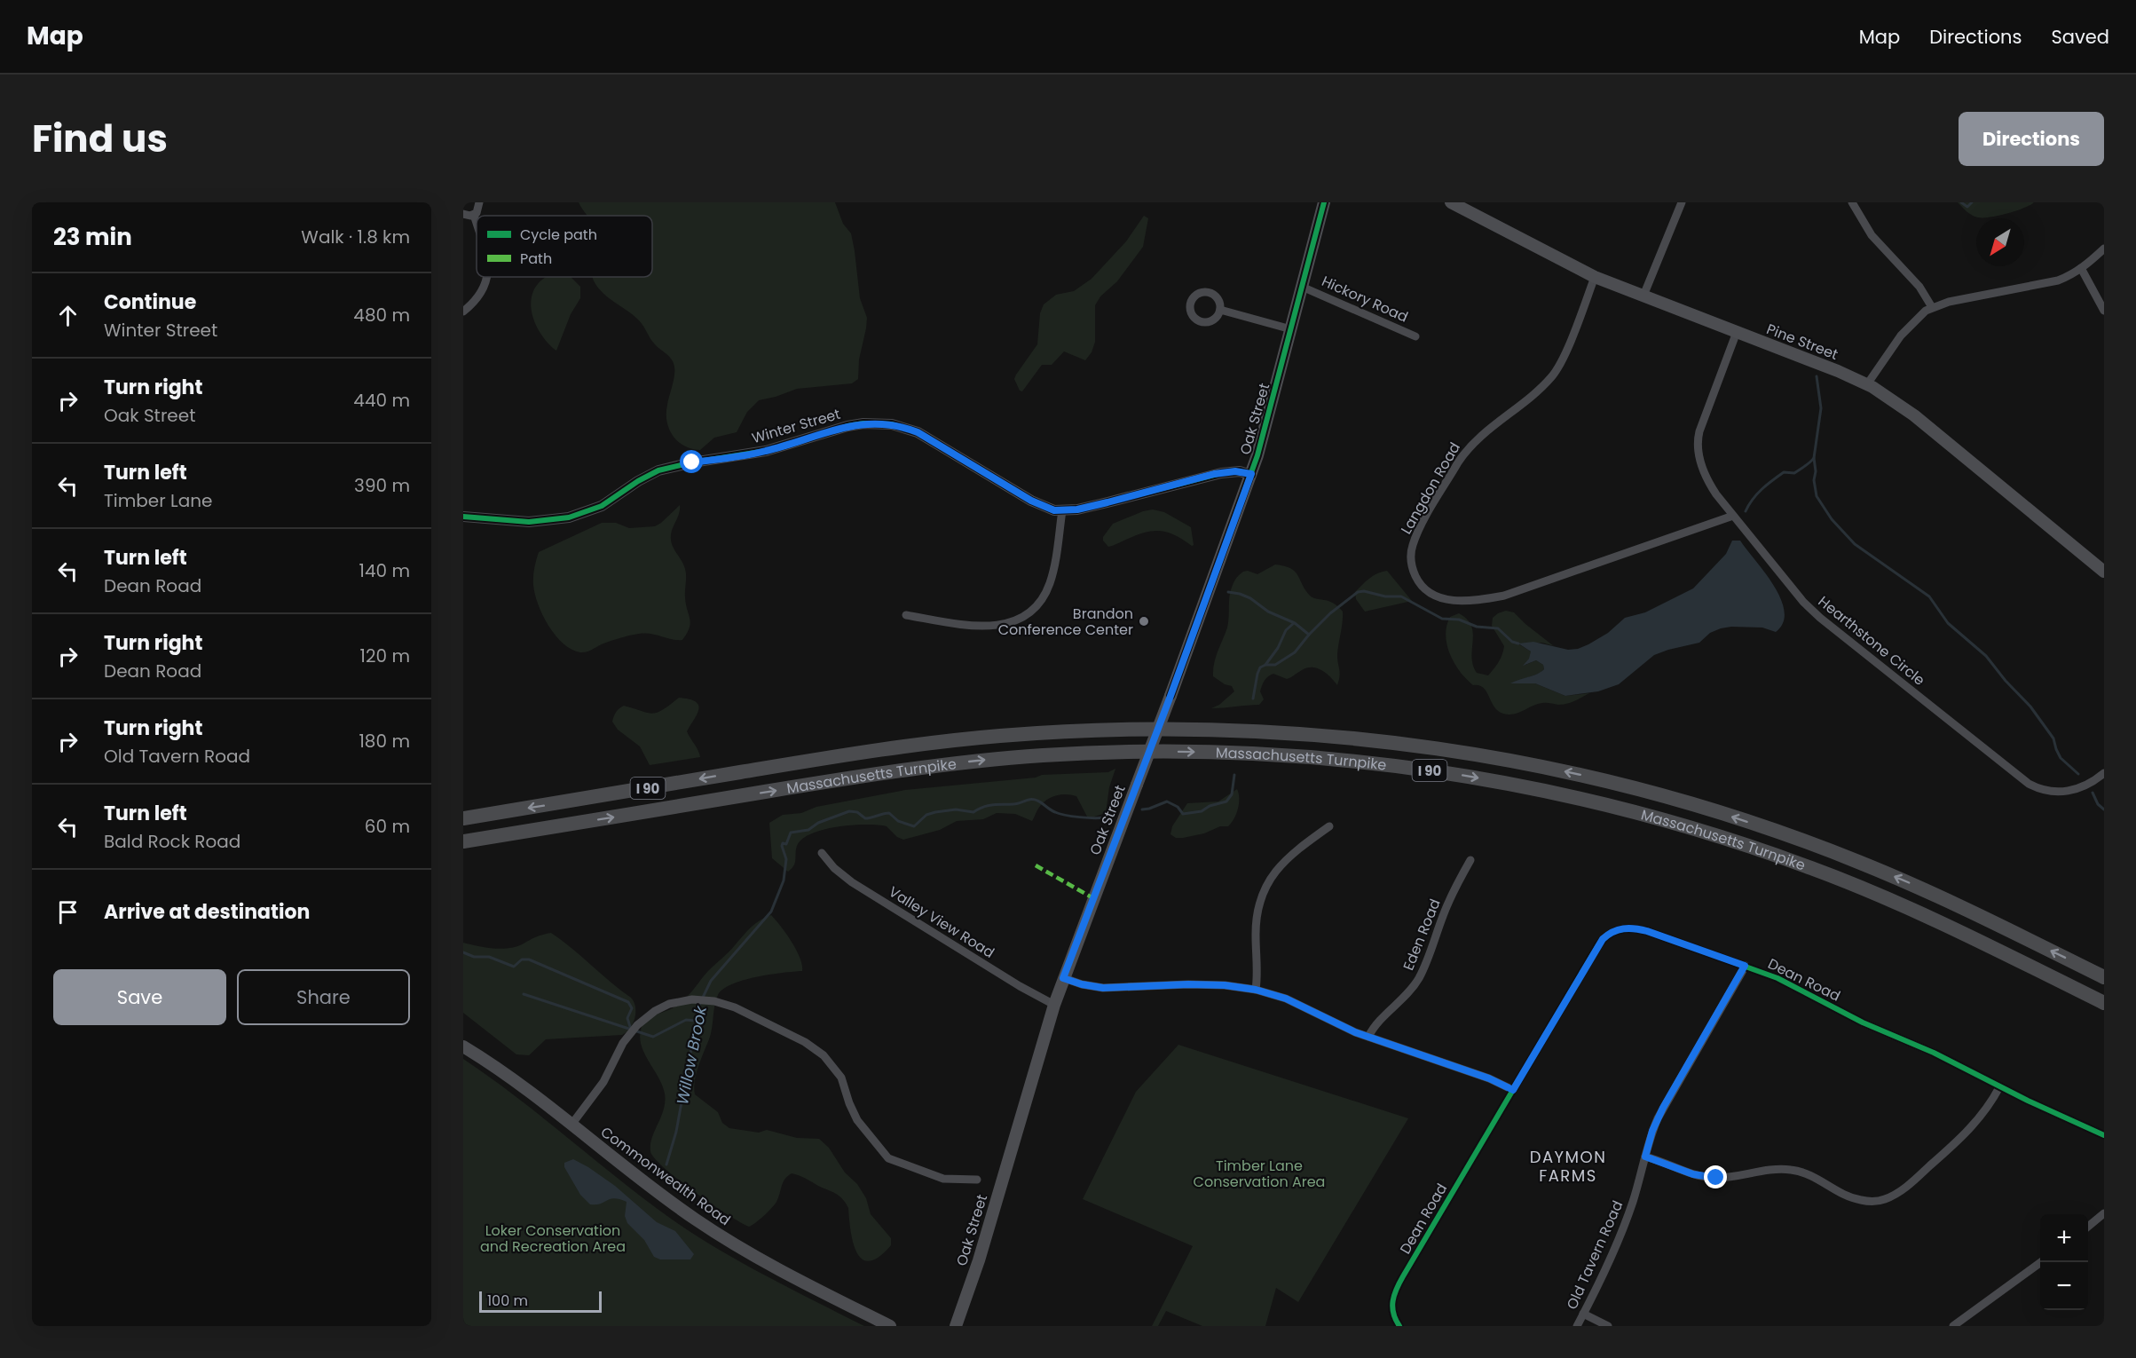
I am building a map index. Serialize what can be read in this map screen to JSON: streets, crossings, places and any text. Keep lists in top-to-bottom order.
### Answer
{
  "streets": {
    "highway": ["Massachusetts Turnpike", "I 90"],
    "main road": ["Pine Street", "Oak Street", "Commonwealth Road"],
    "street": [
      "Hickory Road",
      "Winter Street",
      "Langdon Road",
      "Hearthstone Circle",
      "Valley View Road",
      "Eden Road",
      "Dean Road",
      "Old Tavern Road"
    ]
  },
  "crossings": [
    ["Hickory Road", "Oak Street"],
    ["Pine Street", "Langdon Road"],
    ["Pine Street", "Hearthstone Circle"],
    ["Oak Street", "Winter Street"],
    ["Oak Street", "Valley View Road"],
    ["Langdon Road", "Hearthstone Circle"],
    ["Dean Road", "Old Tavern Road"]
  ],
  "districts": ["DAYMON FARMS"],
  "water": ["Willow Brook"],
  "parks": ["Timber Lane Conservation Area", "Loker Conservation and Recreation Area"],
  "places": ["Brandon Conference Center"],
  "legend": ["Cycle path", "Path"],
  "scale_bar": "100 m",
  "north": "bottom left",
  "page": {
    "header": "Map",
    "nav": ["Map", "Directions", "Saved"],
    "title": "Find us",
    "buttons": [
      "Directions",
      ["Save", "Share"]
    ],
    "heading": ["23 min", "Walk · 1.8 km"],
    "list": [
      ["Continue", "Winter Street", "480 m"],
      ["Turn right", "Oak Street", "440 m"],
      ["Turn left", "Timber Lane", "390 m"],
      ["Turn left", "Dean Road", "140 m"],
      ["Turn right", "Dean Road", "120 m"],
      ["Turn right", "Old Tavern Road", "180 m"],
      ["Turn left", "Bald Rock Road", "60 m"],
      "Arrive at destination"
    ],
    "map_buttons": ["+", "−"],
    "scale": "100 m"
  }
}
